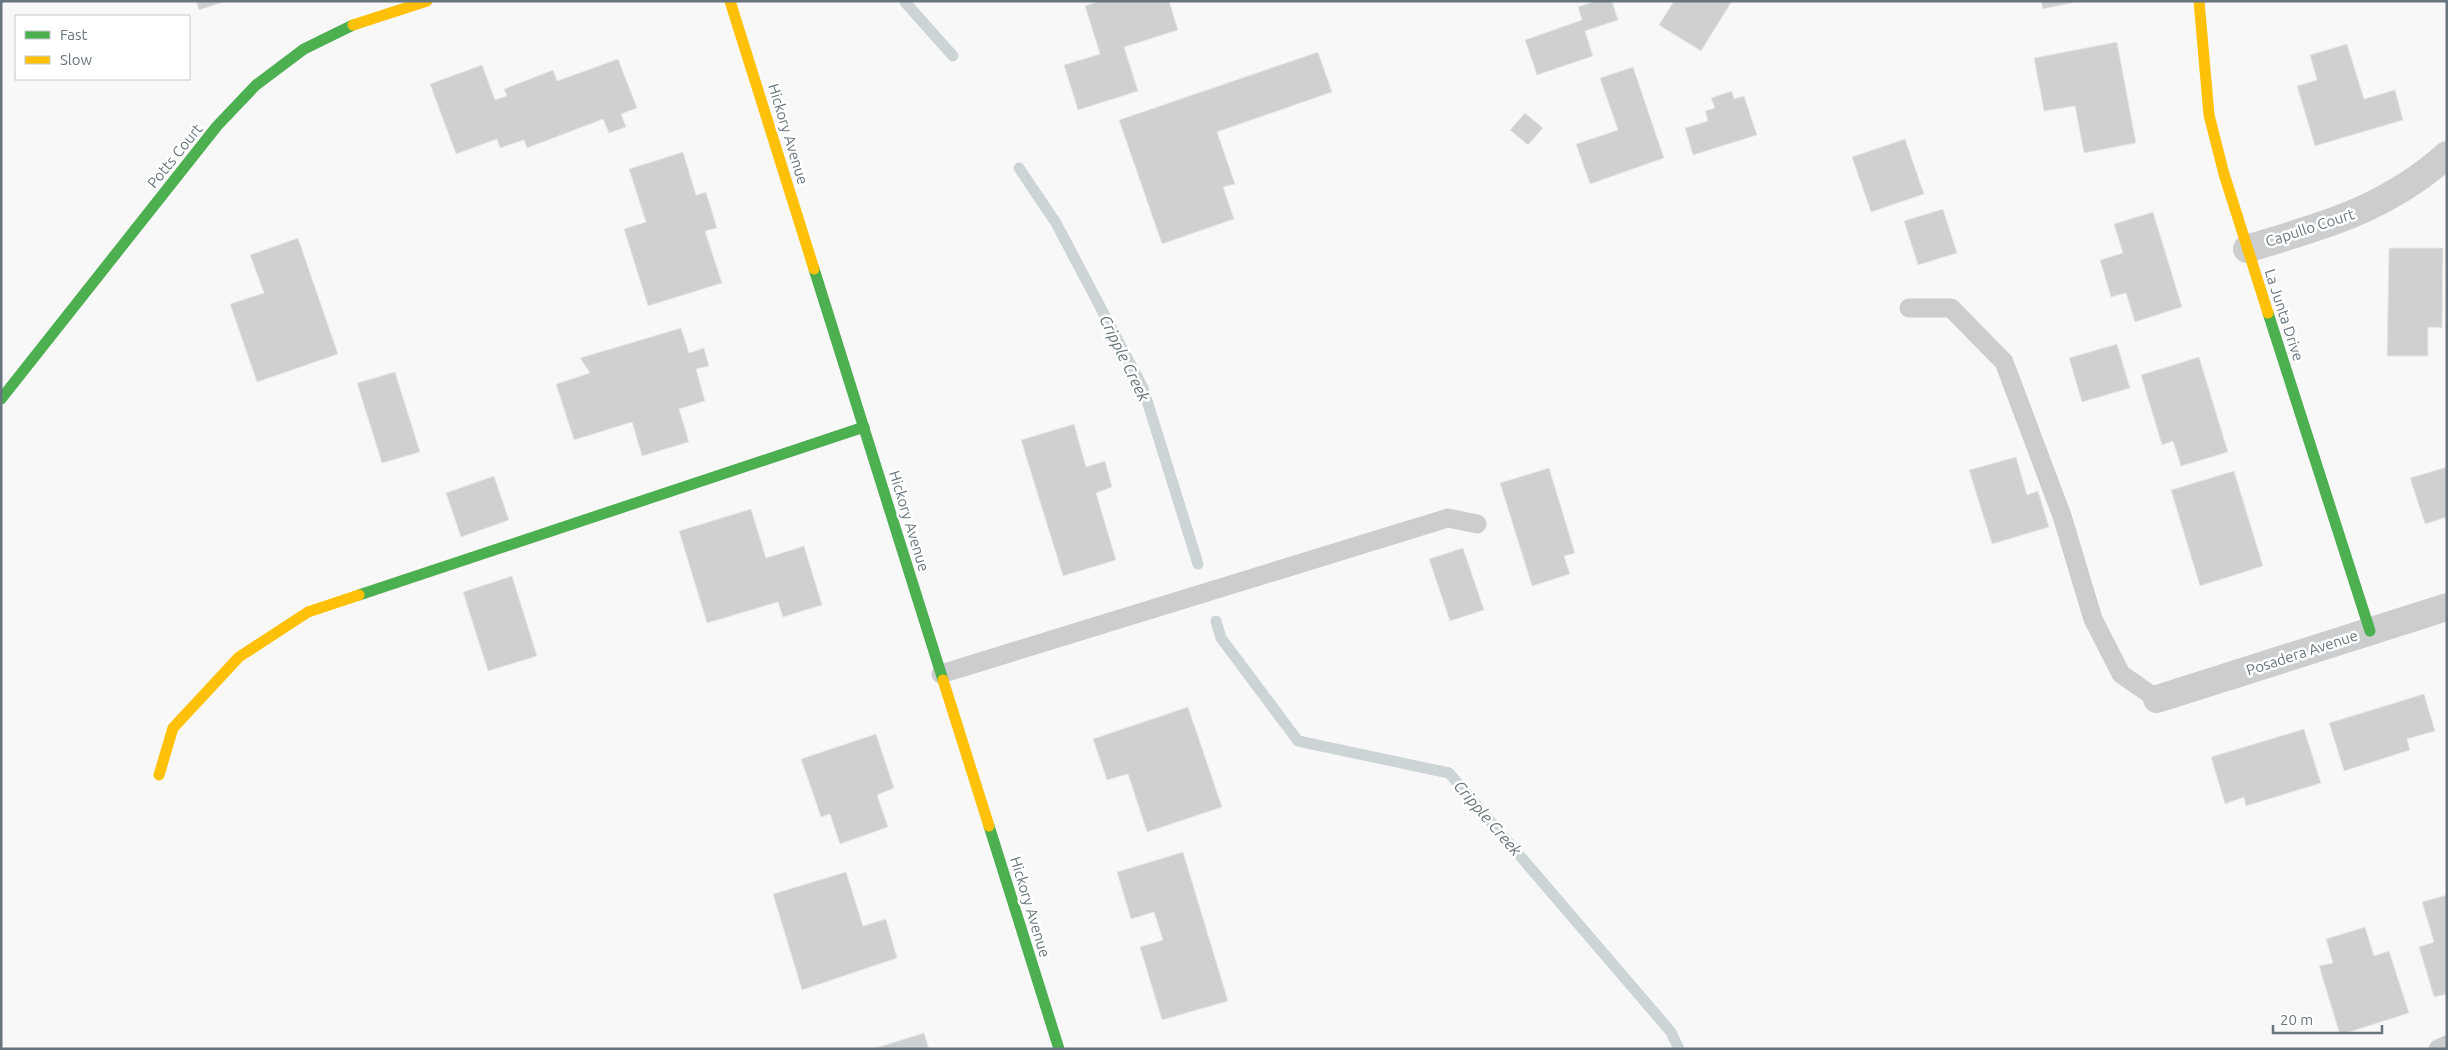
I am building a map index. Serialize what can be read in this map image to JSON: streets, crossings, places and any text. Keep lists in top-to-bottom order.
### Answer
{
  "streets": {
    "street": [
      "Hickory Avenue",
      "Potts Court",
      "Capullo Court",
      "La Junta Drive",
      "Posadera Avenue"
    ]
  },
  "crossings": [
    ["Capullo Court", "La Junta Drive"],
    ["La Junta Drive", "Posadera Avenue"]
  ],
  "water": ["Cripple Creek"],
  "legend": ["Fast", "Slow"],
  "scale_bar": "20 m"
}
